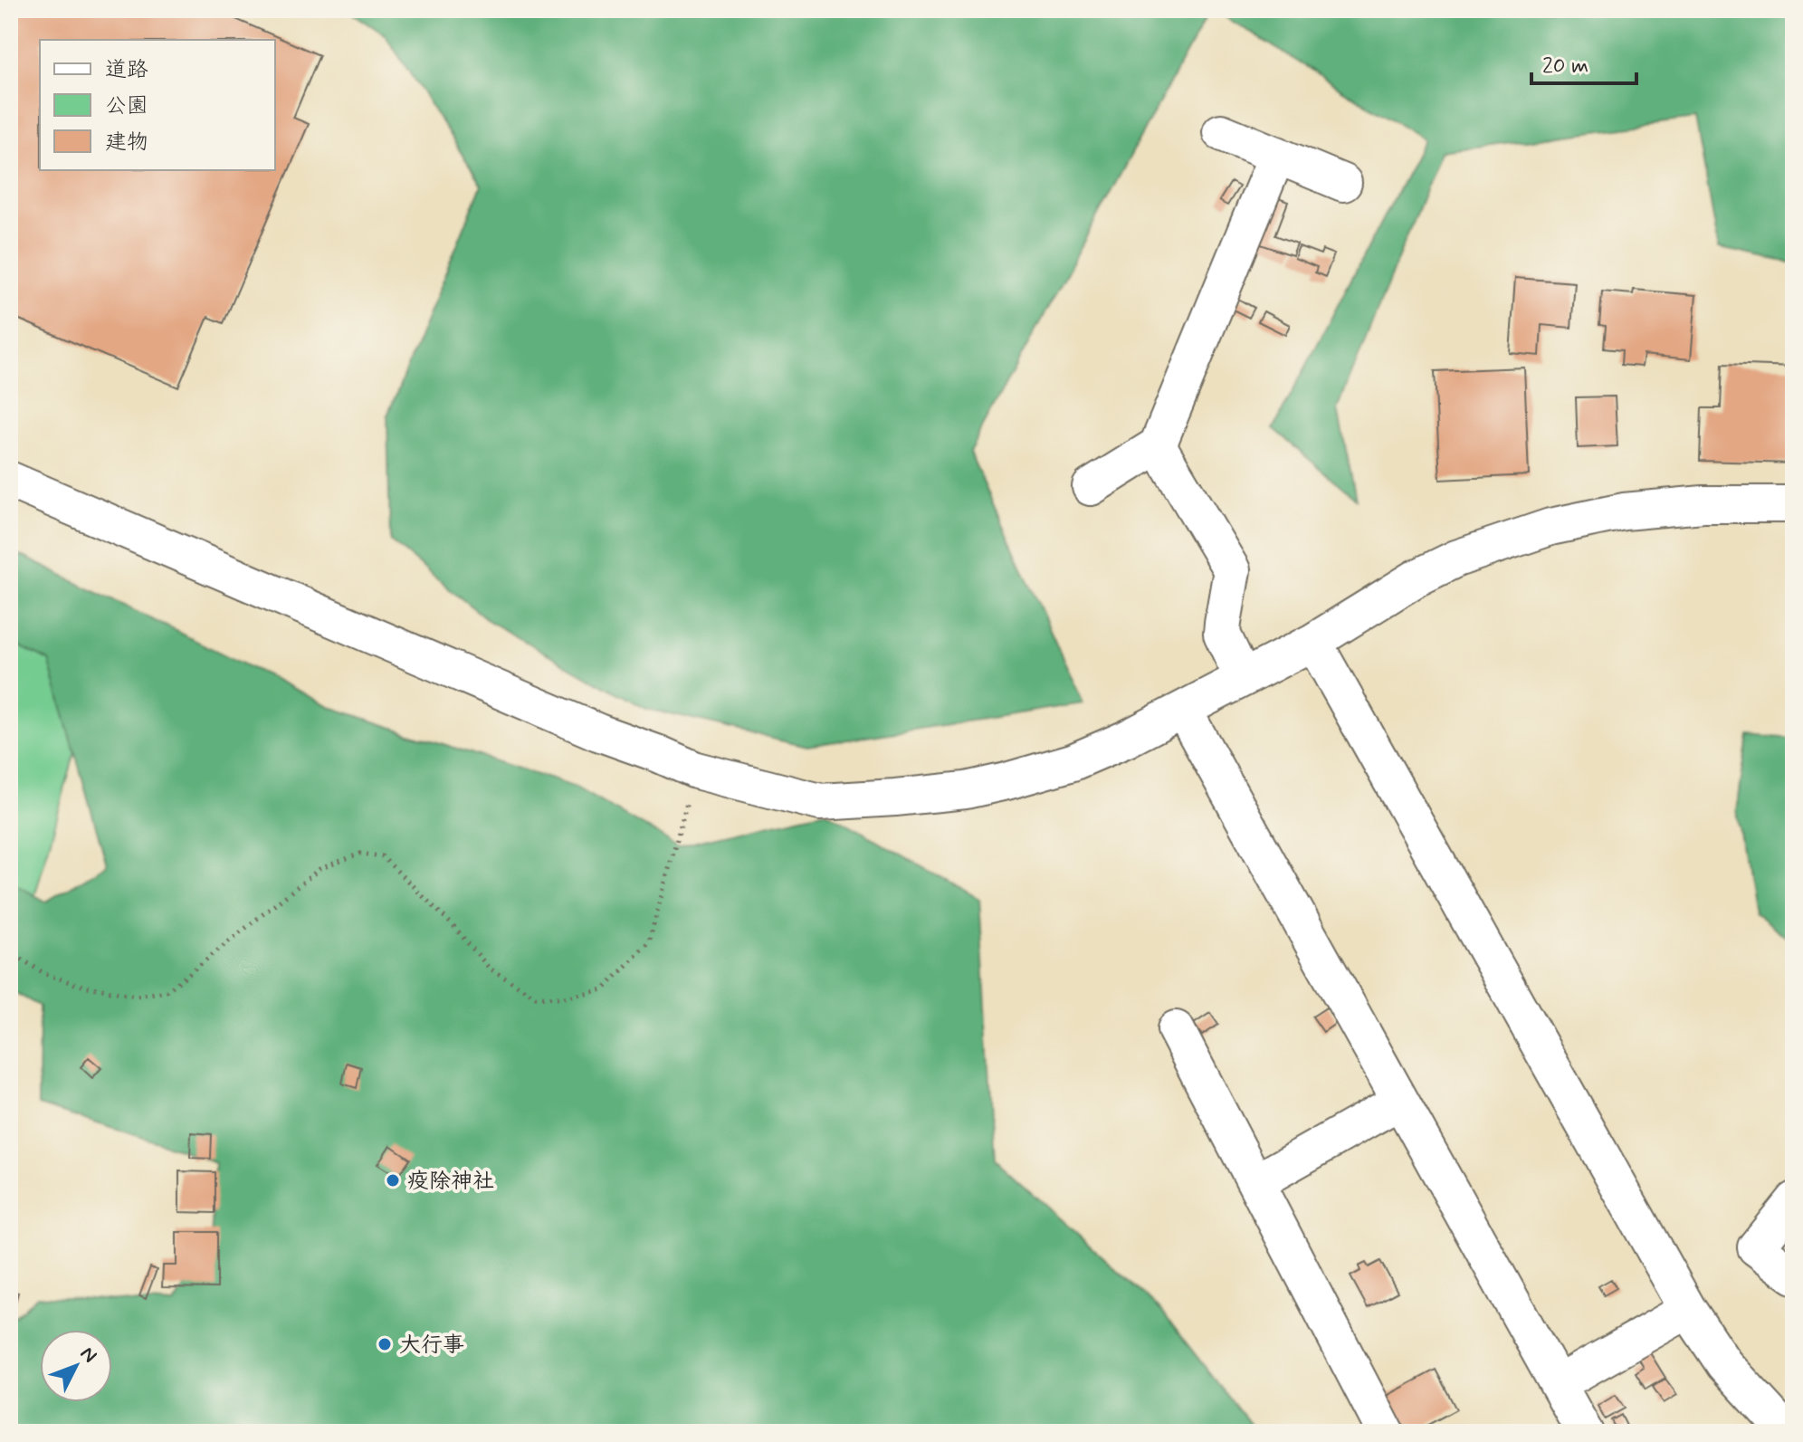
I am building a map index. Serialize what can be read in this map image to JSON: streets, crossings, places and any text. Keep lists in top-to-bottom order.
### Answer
{
  "places": ["疫除神社", "大行事"],
  "legend": ["道路", "公園", "建物"],
  "scale_bar": "20 m",
  "north": "top right"
}
